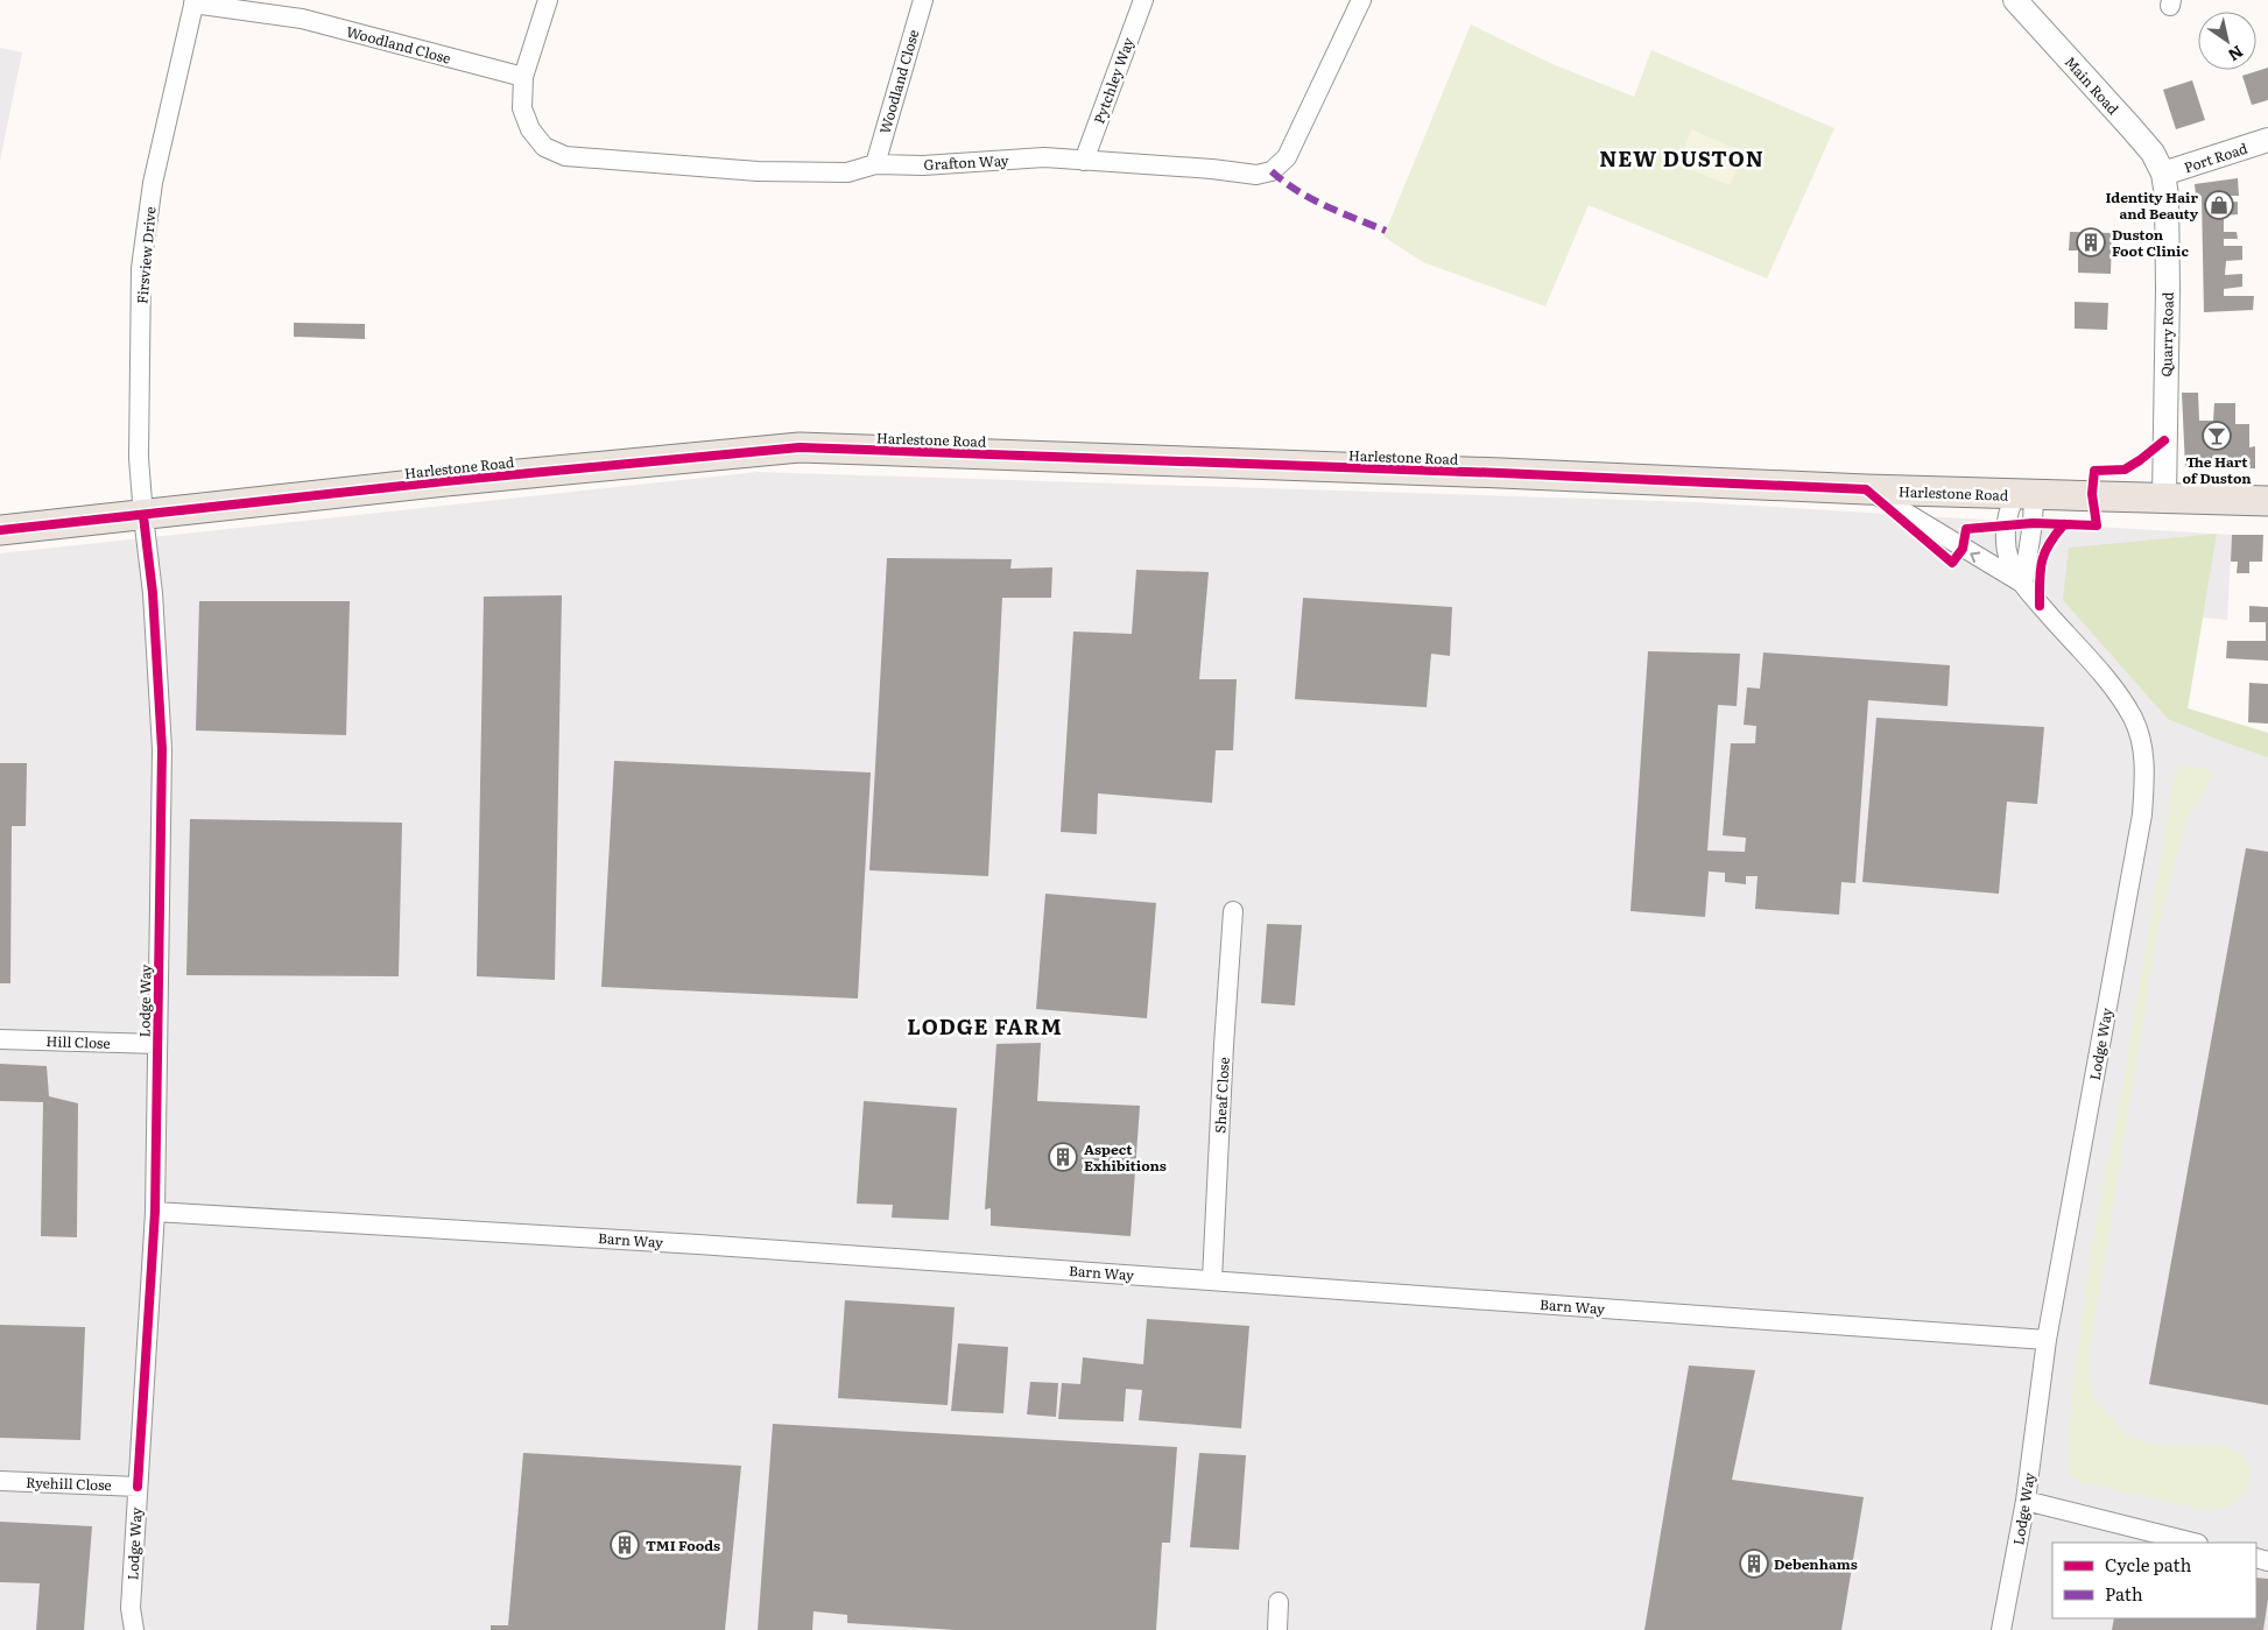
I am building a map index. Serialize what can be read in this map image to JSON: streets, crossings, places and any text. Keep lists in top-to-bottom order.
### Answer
{
  "streets": {
    "main road": ["Harlestone Road"],
    "street": [
      "Woodland Close",
      "Pytchley Way",
      "Main Road",
      "Port Road",
      "Grafton Way",
      "Firsview Drive",
      "Quarry Road",
      "Lodge Way",
      "Hill Close",
      "Sheaf Close",
      "Barn Way",
      "Ryehill Close"
    ]
  },
  "crossings": [
    ["Woodland Close", "Grafton Way"],
    ["Woodland Close", "Firsview Drive"],
    ["Pytchley Way", "Grafton Way"],
    ["Main Road", "Port Road"],
    ["Main Road", "Quarry Road"],
    ["Port Road", "Quarry Road"],
    ["Firsview Drive", "Harlestone Road"],
    ["Firsview Drive", "Lodge Way"],
    ["Quarry Road", "Harlestone Road"],
    ["Harlestone Road", "Lodge Way"],
    ["Lodge Way", "Hill Close"],
    ["Lodge Way", "Barn Way"],
    ["Lodge Way", "Ryehill Close"],
    ["Sheaf Close", "Barn Way"]
  ],
  "districts": ["NEW DUSTON", "LODGE FARM"],
  "places": {
    "shop": ["Identity Hair and Beauty"],
    "building": [
      "Duston Foot Clinic",
      "Aspect Exhibitions",
      "TMI Foods",
      "Debenhams"
    ],
    "bar": ["The Hart of Duston"]
  },
  "legend": ["Cycle path", "Path"],
  "north": "bottom right"
}
